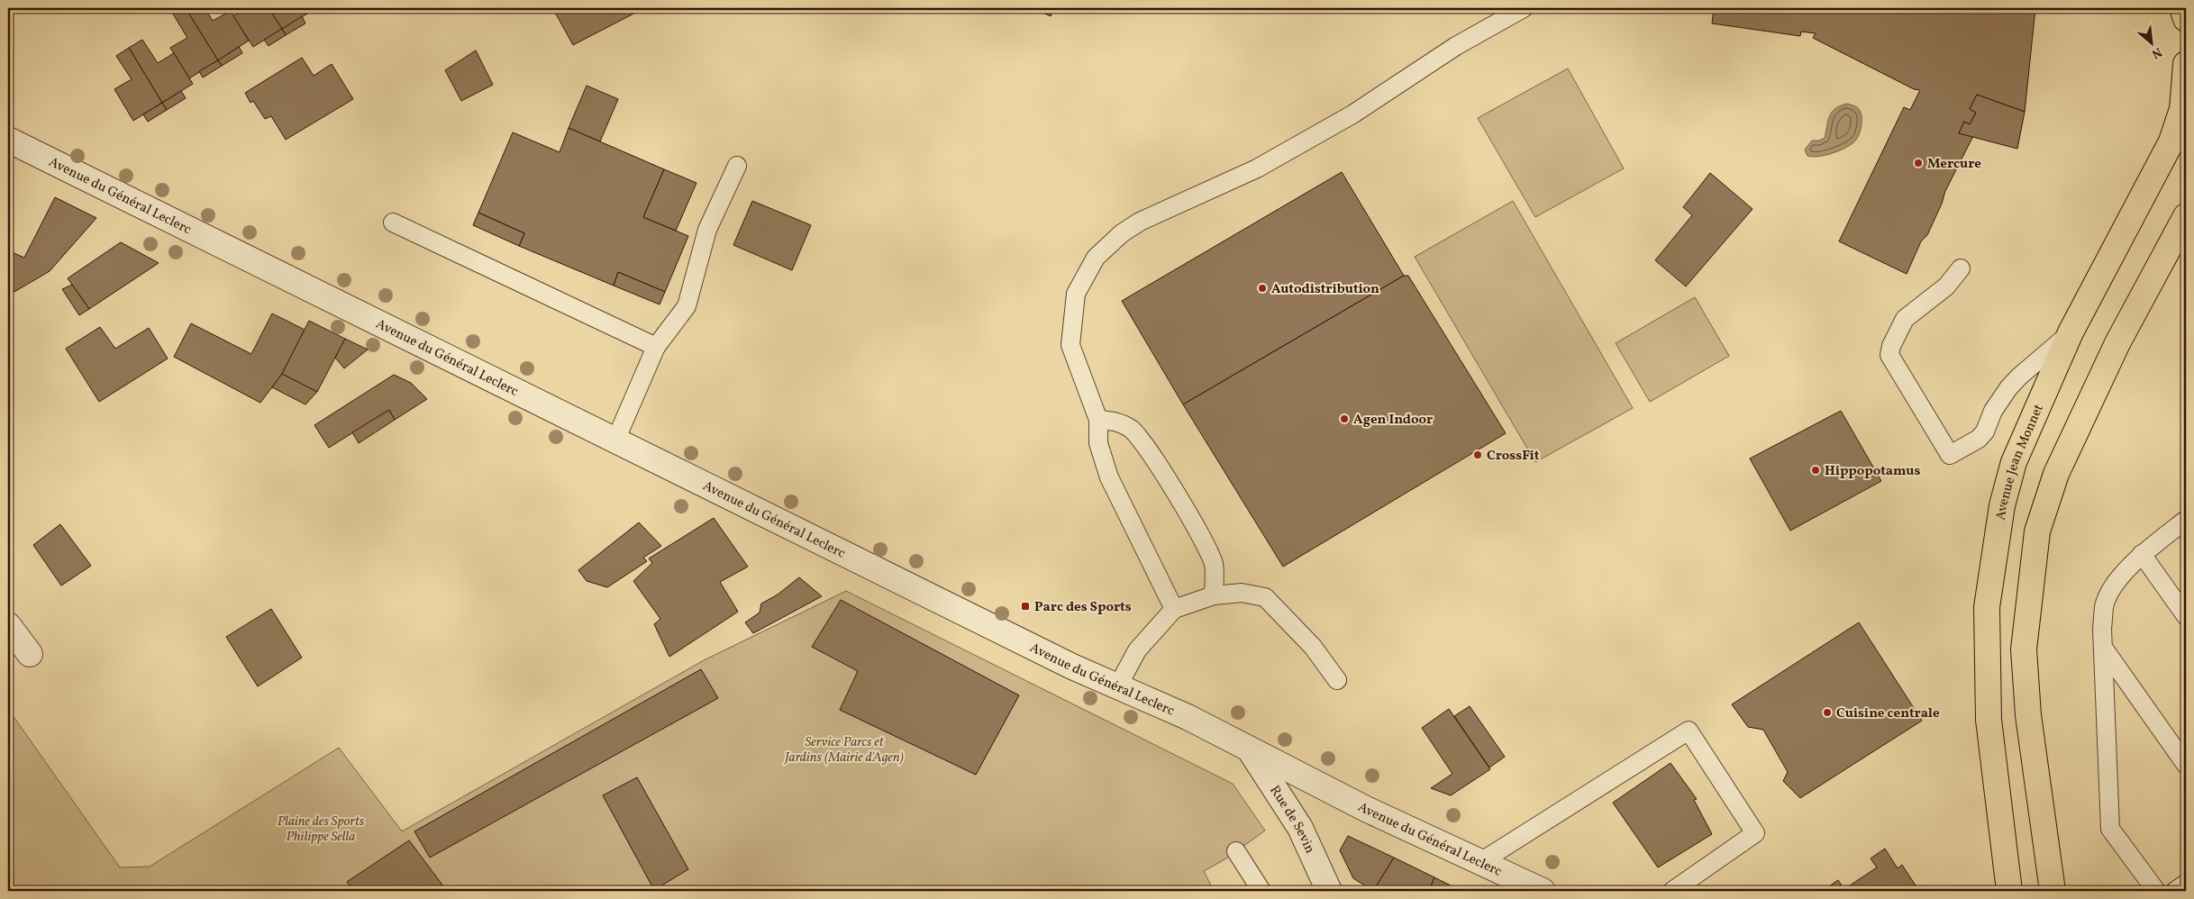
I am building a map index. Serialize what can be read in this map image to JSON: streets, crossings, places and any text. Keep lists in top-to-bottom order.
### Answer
{
  "streets": {
    "main road": ["Avenue Jean Monnet"],
    "street": ["Avenue du Général Leclerc", "Rue de Sevin"]
  },
  "crossings": [
    ["Avenue du Général Leclerc", "Rue de Sevin"]
  ],
  "parks": ["Service Parcs et Jardins (Mairie d'Agen)", "Plaine des Sports Philippe Sella"],
  "places": {
    "other": [
      "Mercure",
      "Autodistribution",
      "Agen Indoor",
      "CrossFit",
      "Hippopotamus",
      "Cuisine centrale"
    ],
    "transit": ["Parc des Sports"]
  },
  "north": "bottom right"
}
